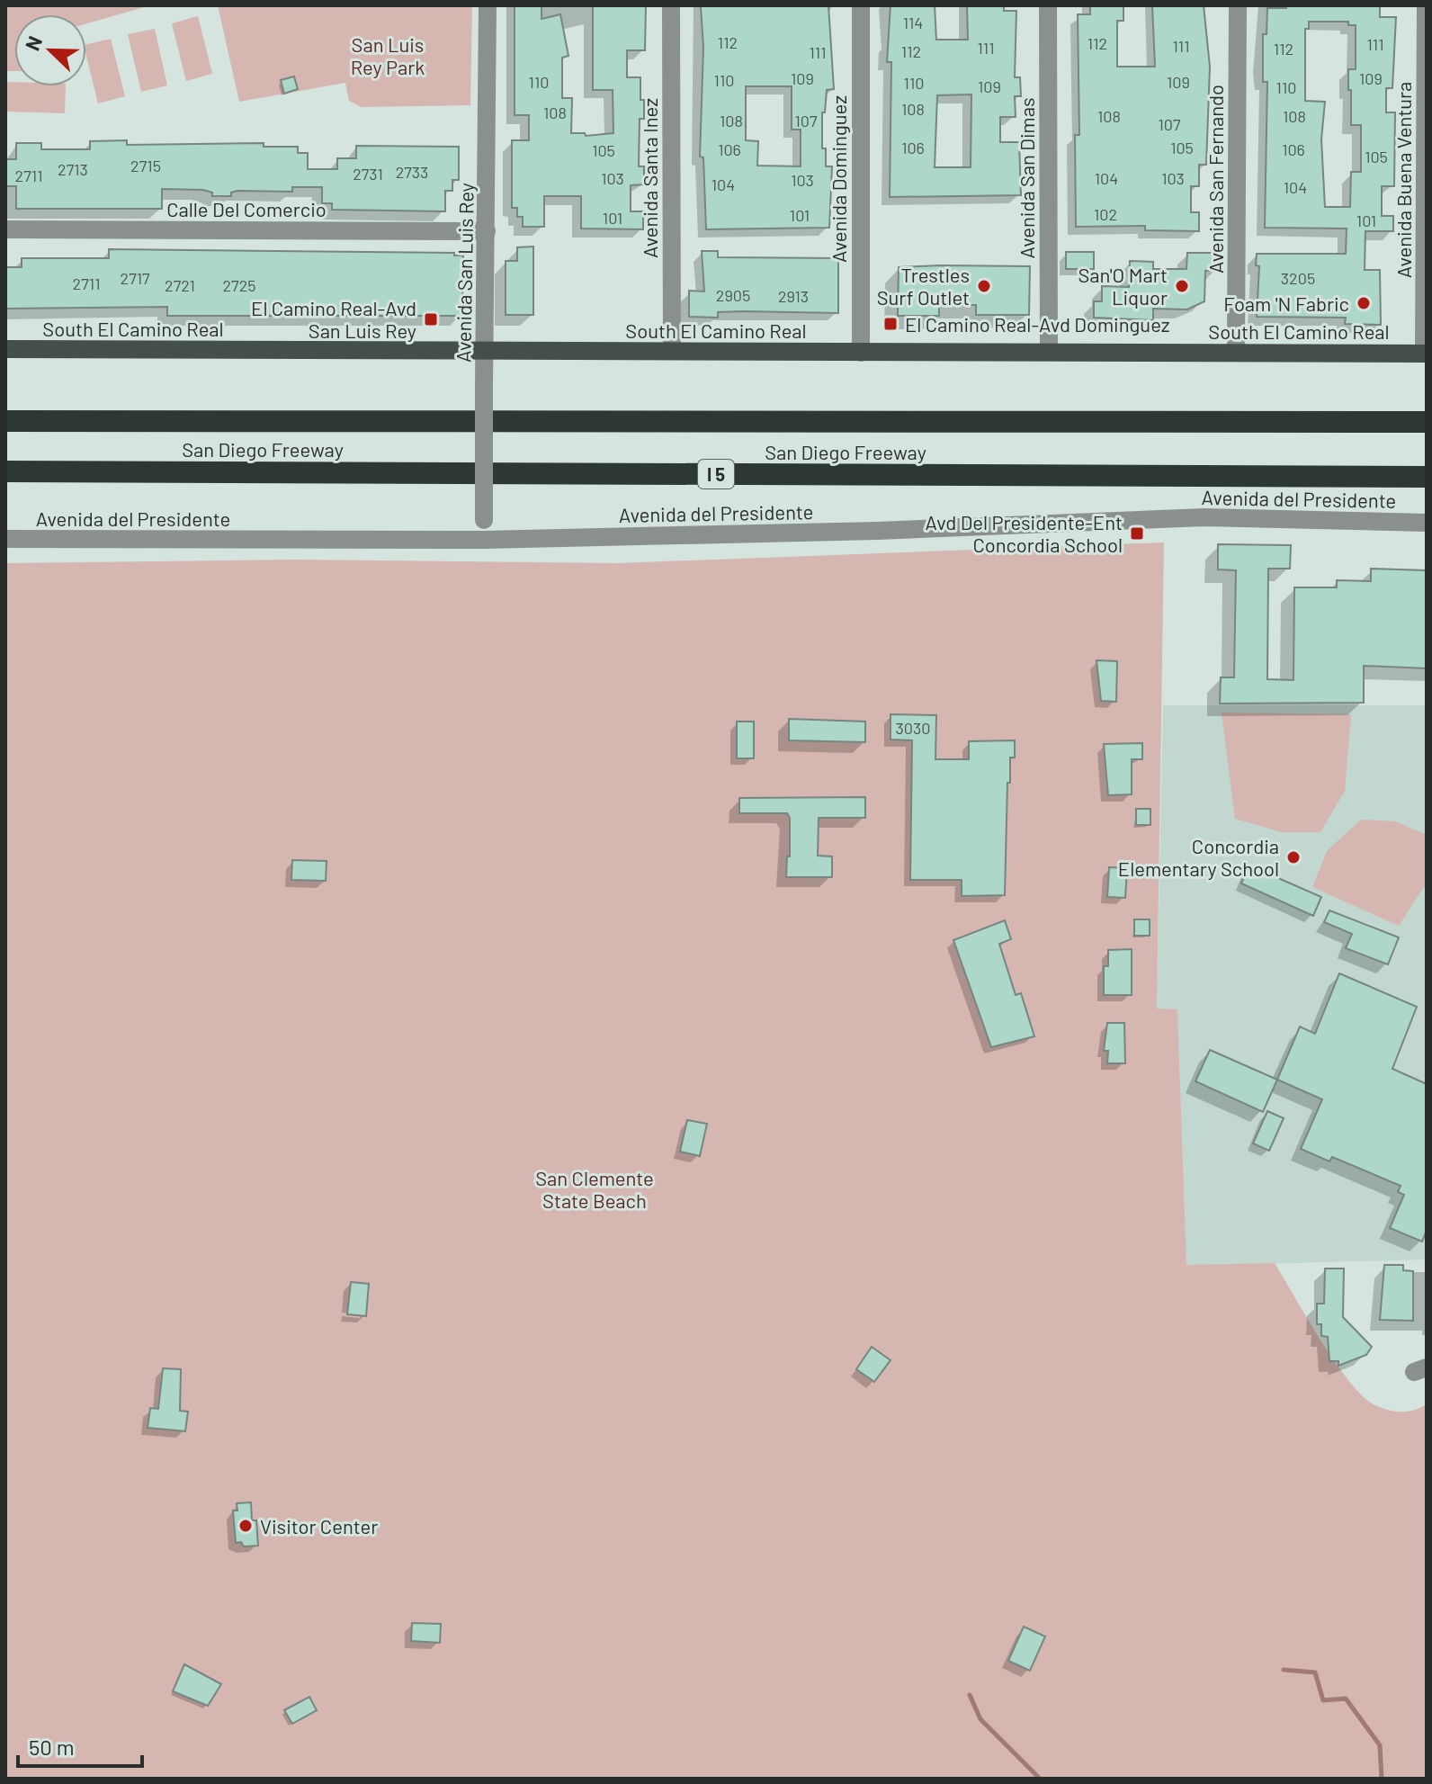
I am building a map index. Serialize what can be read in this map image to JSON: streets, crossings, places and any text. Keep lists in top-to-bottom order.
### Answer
{
  "streets": {
    "highway": ["San Diego Freeway", "I 5"],
    "main road": ["South El Camino Real"],
    "street": [
      "Avenida Santa Inez",
      "Avenida San Dimas",
      "Avenida Dominguez",
      "Avenida San Fernando",
      "Avenida Buena Ventura",
      "Calle Del Comercio",
      "Avenida San Luis Rey",
      "Avenida del Presidente"
    ]
  },
  "crossings": [
    ["Avenida Santa Inez", "South El Camino Real"],
    ["Avenida San Dimas", "South El Camino Real"],
    ["Avenida Dominguez", "South El Camino Real"],
    ["Avenida San Fernando", "South El Camino Real"],
    ["Avenida Buena Ventura", "South El Camino Real"],
    ["Calle Del Comercio", "Avenida San Luis Rey"],
    ["Avenida San Luis Rey", "South El Camino Real"],
    ["Avenida San Luis Rey", "Avenida del Presidente"]
  ],
  "parks": ["San Luis Rey Park", "San Clemente State Beach"],
  "places": {
    "other": [
      "Trestles Surf Outlet",
      "San'O Mart Liquor",
      "Foam 'N Fabric",
      "Concordia Elementary School",
      "Visitor Center"
    ],
    "transit": ["El Camino Real-Avd San Luis Rey", "El Camino Real-Avd Dominguez", "Avd Del Presidente-Ent Concordia School"]
  },
  "house_numbers": [
    "114",
    "112",
    "112",
    "111",
    "111",
    "111",
    "112",
    "112",
    "111",
    "109",
    "109",
    "110",
    "110",
    "109",
    "110",
    "109",
    "110",
    "108",
    "108",
    "108",
    "108",
    "108",
    "107",
    "107",
    "106",
    "105",
    "106",
    "106",
    "105",
    "105",
    "2715",
    "2713",
    "2733",
    "2731",
    "2711",
    "103",
    "104",
    "103",
    "103",
    "104",
    "104",
    "102",
    "101",
    "101",
    "101",
    "2717",
    "3205",
    "2711",
    "2721",
    "2725",
    "2905",
    "2913",
    "3030"
  ],
  "scale_bar": "50 m",
  "north": "top left"
}
